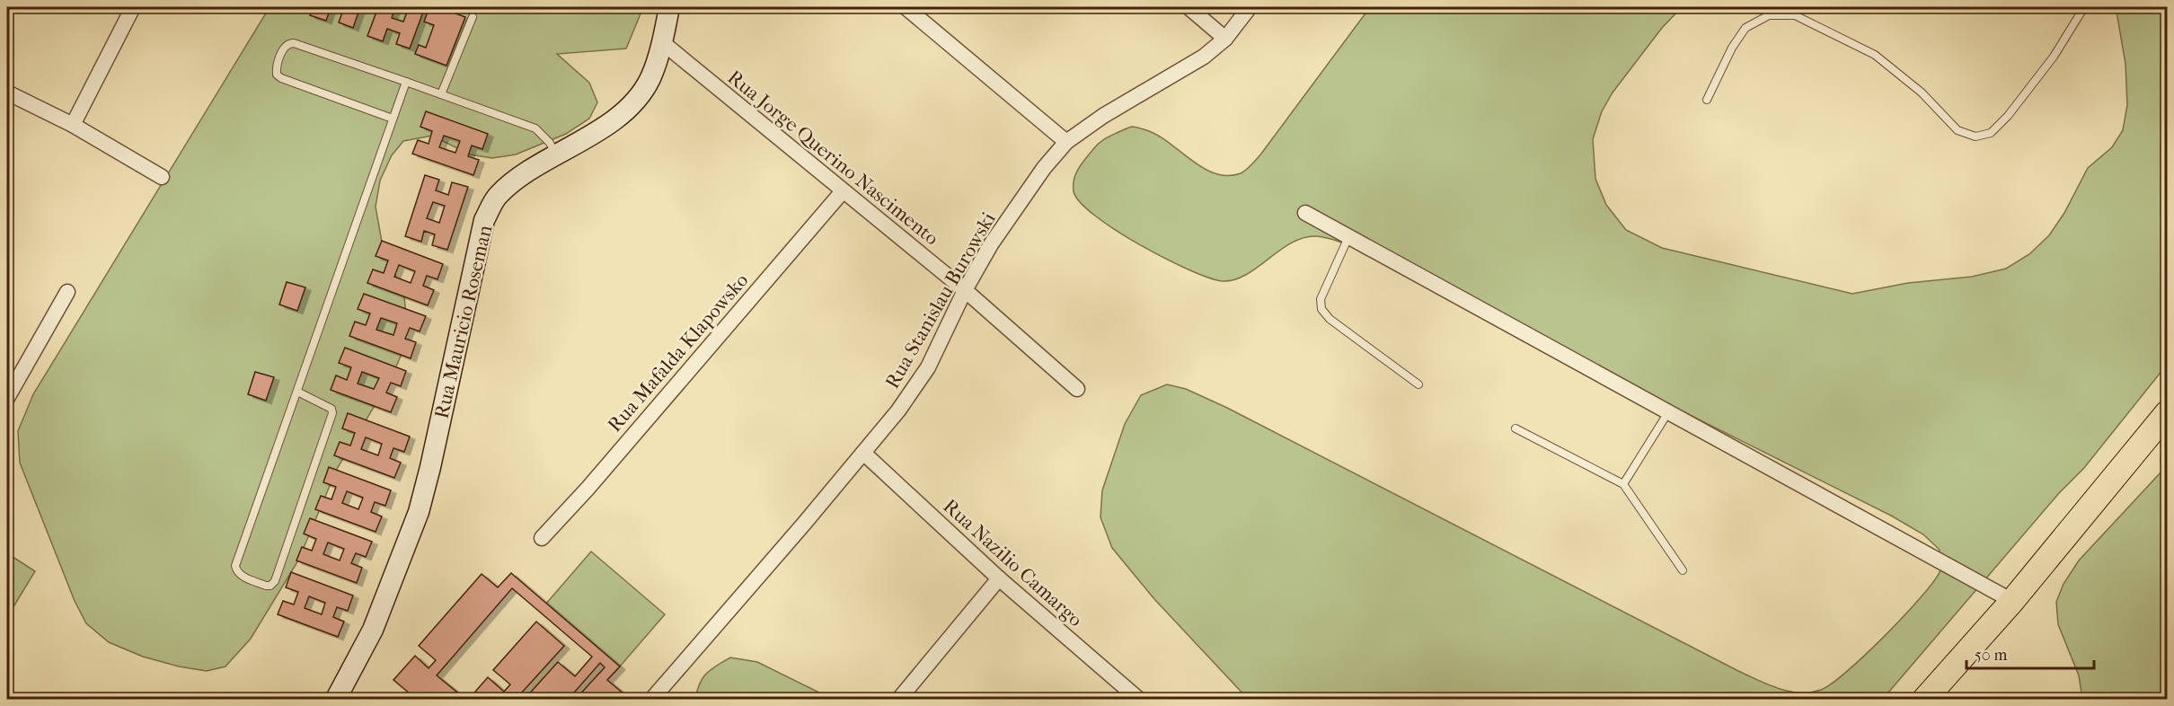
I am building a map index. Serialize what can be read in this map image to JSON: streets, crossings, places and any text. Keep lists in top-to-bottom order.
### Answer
{
  "streets": {
    "main road": ["Rua Mauricio Roseman"],
    "street": [
      "Rua Jorge Querino Nascimento",
      "Rua Stanislau Burowski",
      "Rua Mafalda Klapowsko",
      "Rua Nazilio Camargo"
    ]
  },
  "crossings": [
    ["Rua Jorge Querino Nascimento", "Rua Stanislau Burowski"],
    ["Rua Jorge Querino Nascimento", "Rua Mauricio Roseman"],
    ["Rua Jorge Querino Nascimento", "Rua Mafalda Klapowsko"],
    ["Rua Stanislau Burowski", "Rua Nazilio Camargo"]
  ],
  "scale_bar": "50 m"
}
